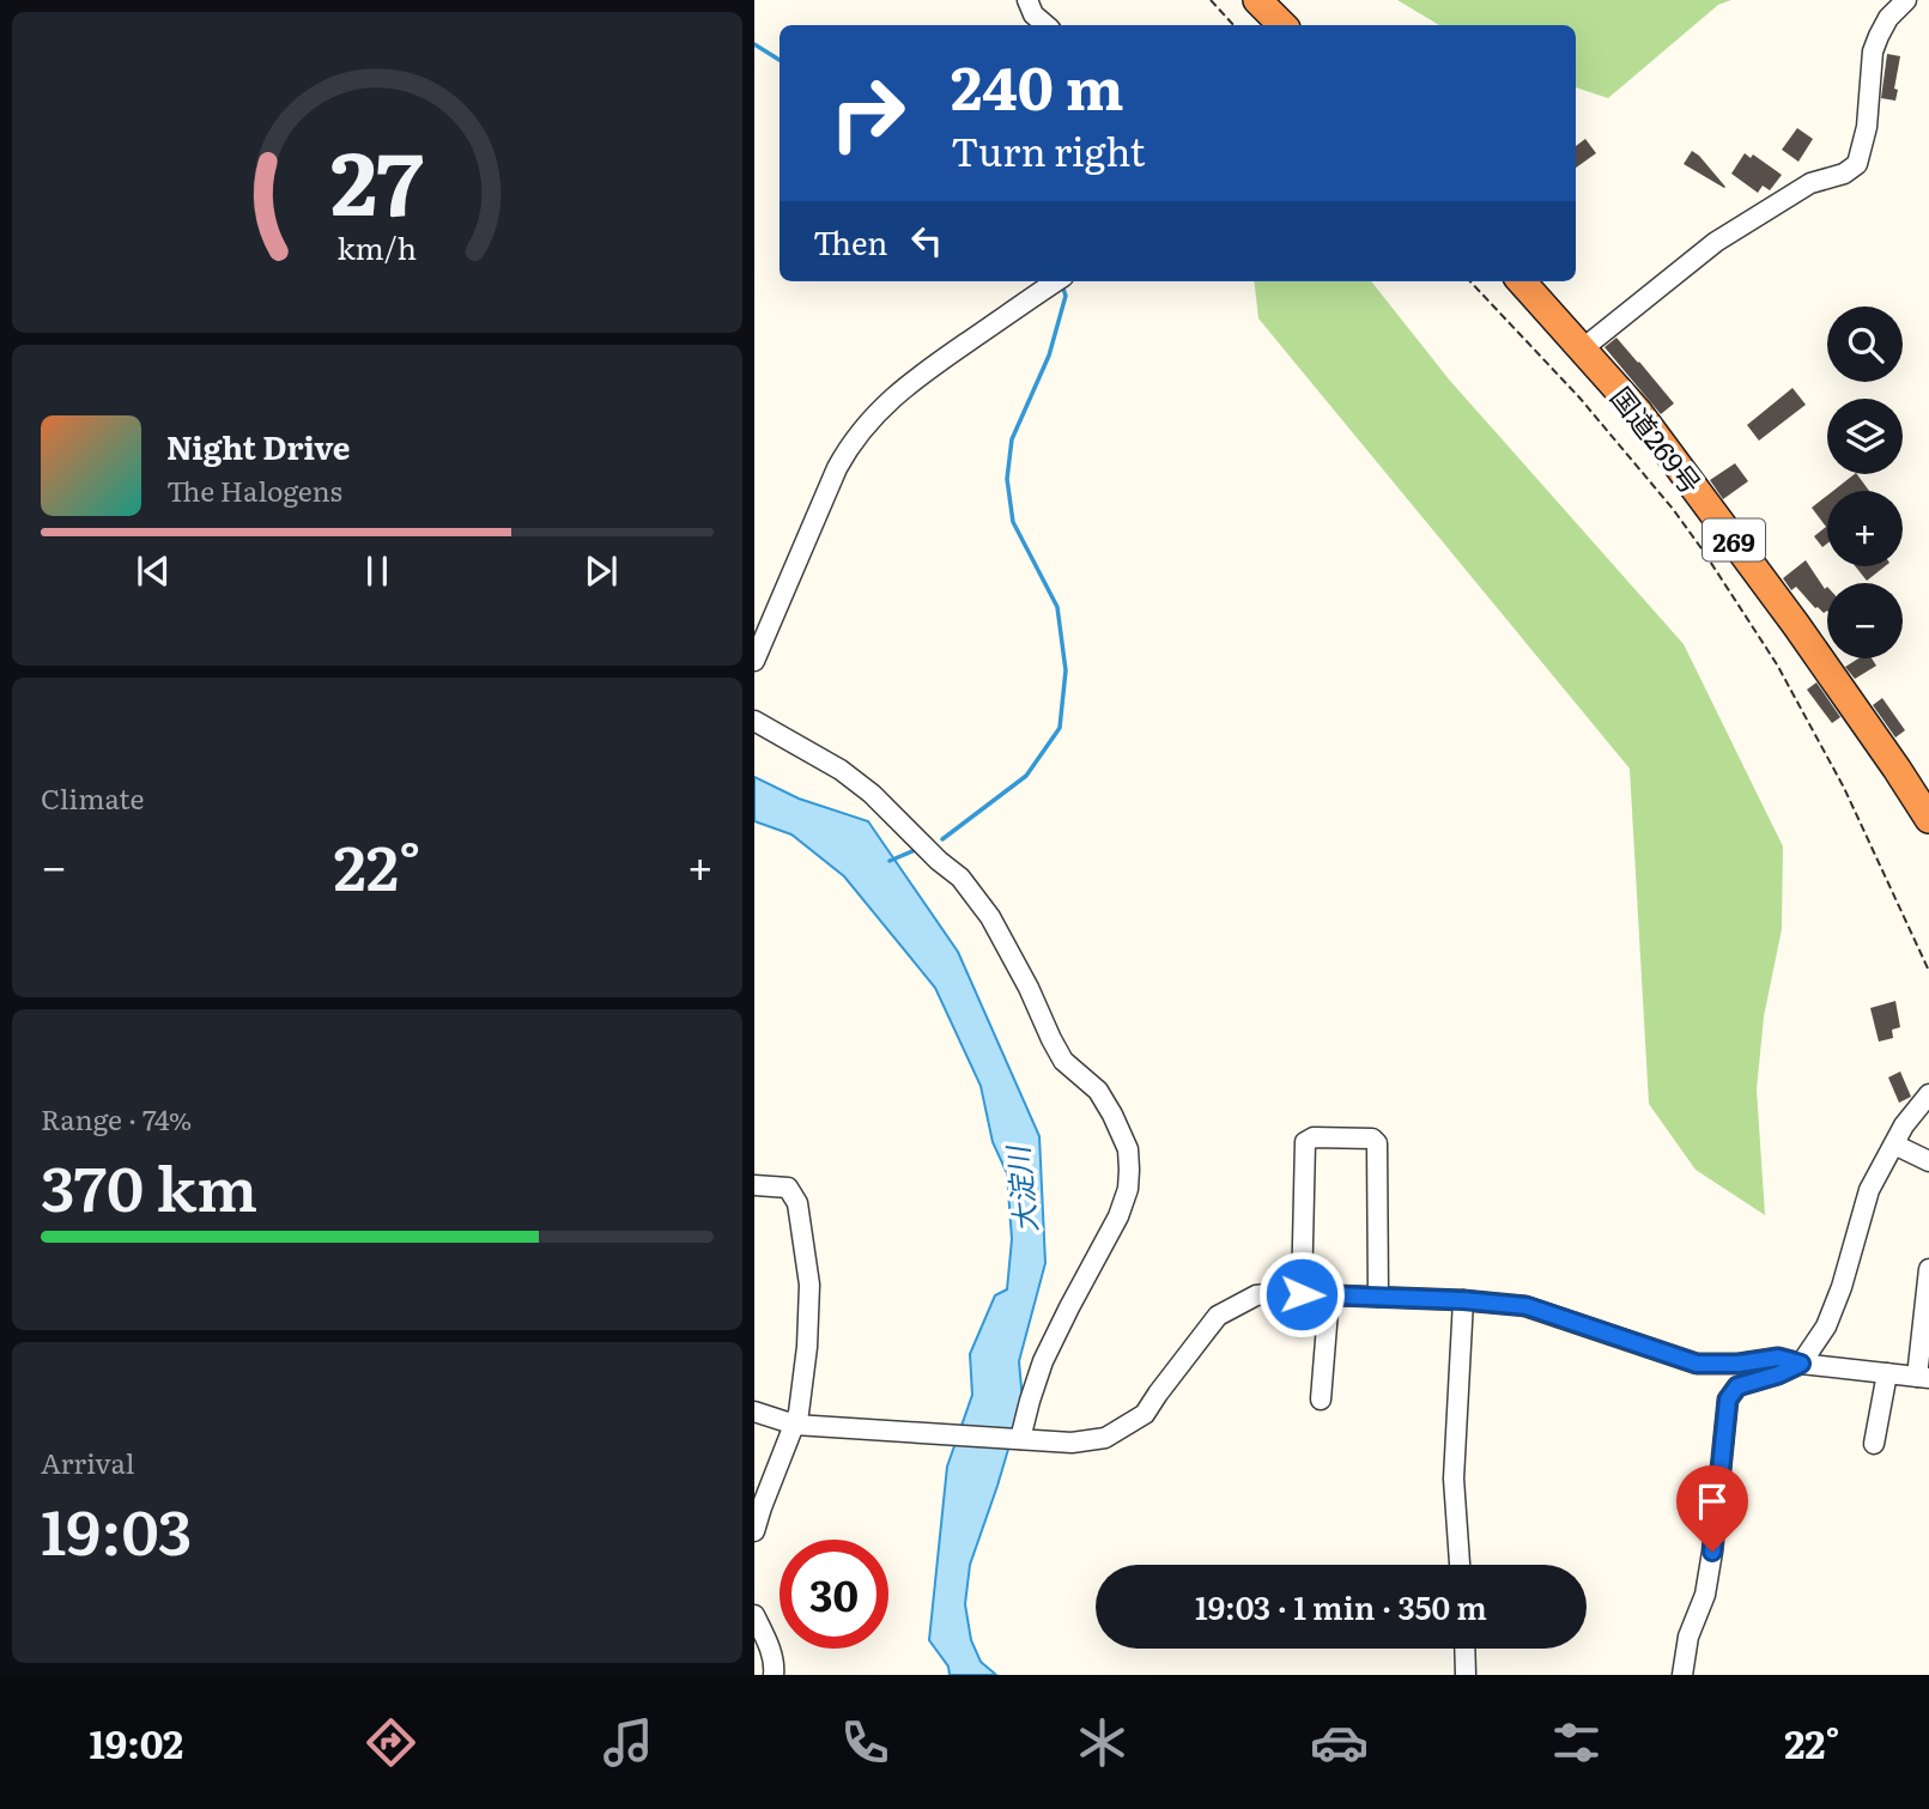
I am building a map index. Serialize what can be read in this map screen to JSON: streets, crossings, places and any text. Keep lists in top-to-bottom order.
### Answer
{
  "streets": {
    "highway": ["国道269号", "269"]
  },
  "water": ["大淀川"],
  "page": {
    "turn": ["240 m", "Turn right"],
    "then": "Then",
    "map_buttons": ["+", "−"],
    "song": ["Night Drive", "The Halogens"],
    "tile": [
      "Climate",
      ["Range · 74%", "370 km"],
      ["Arrival", "19:03"]
    ],
    "heat": ["−", "22°", "+"],
    "limit": "30",
    "trip": "19:03 · 1 min · 350 m",
    "tabs": ["19:02", "22°"],
    "gauge": ["27", "km/h"]
  }
}
